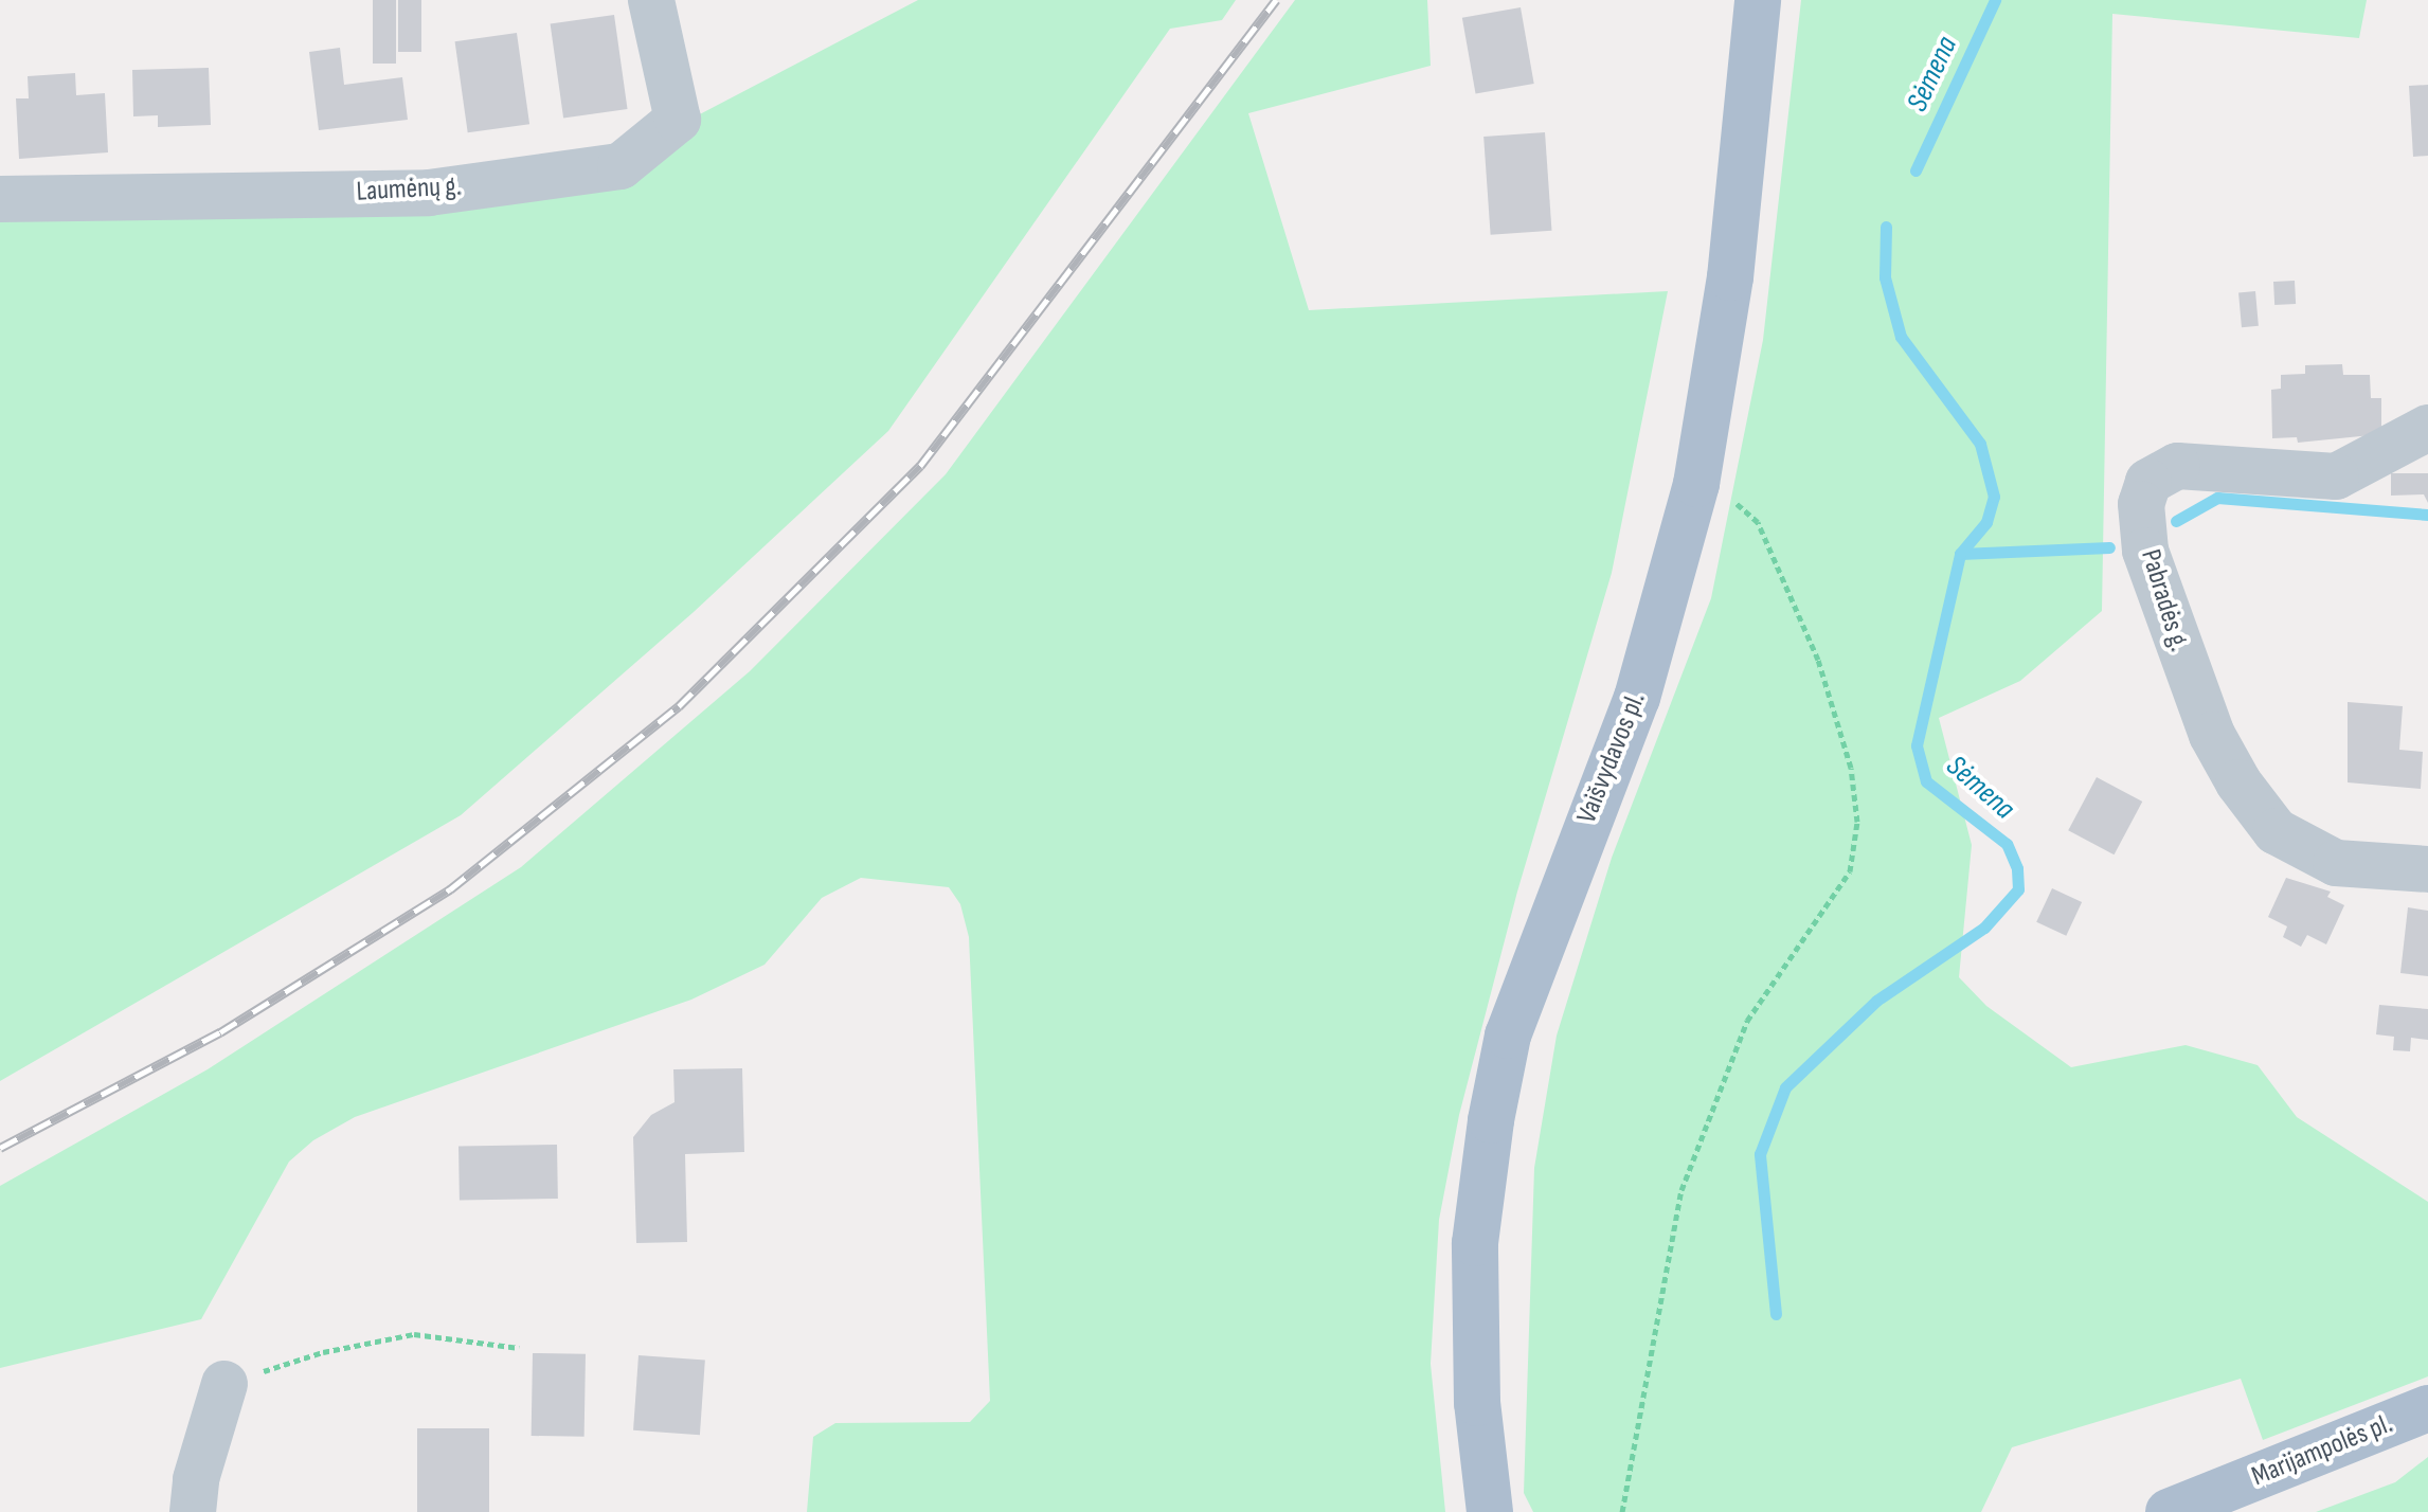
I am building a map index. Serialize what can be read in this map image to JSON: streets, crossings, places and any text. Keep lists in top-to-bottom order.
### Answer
{
  "streets": {
    "main road": ["Vaišvydavos pl.", "Marijampolės pl."],
    "street": ["Laumėnų g.", "Pabradės g."]
  },
  "water": ["Sėmena"]
}
